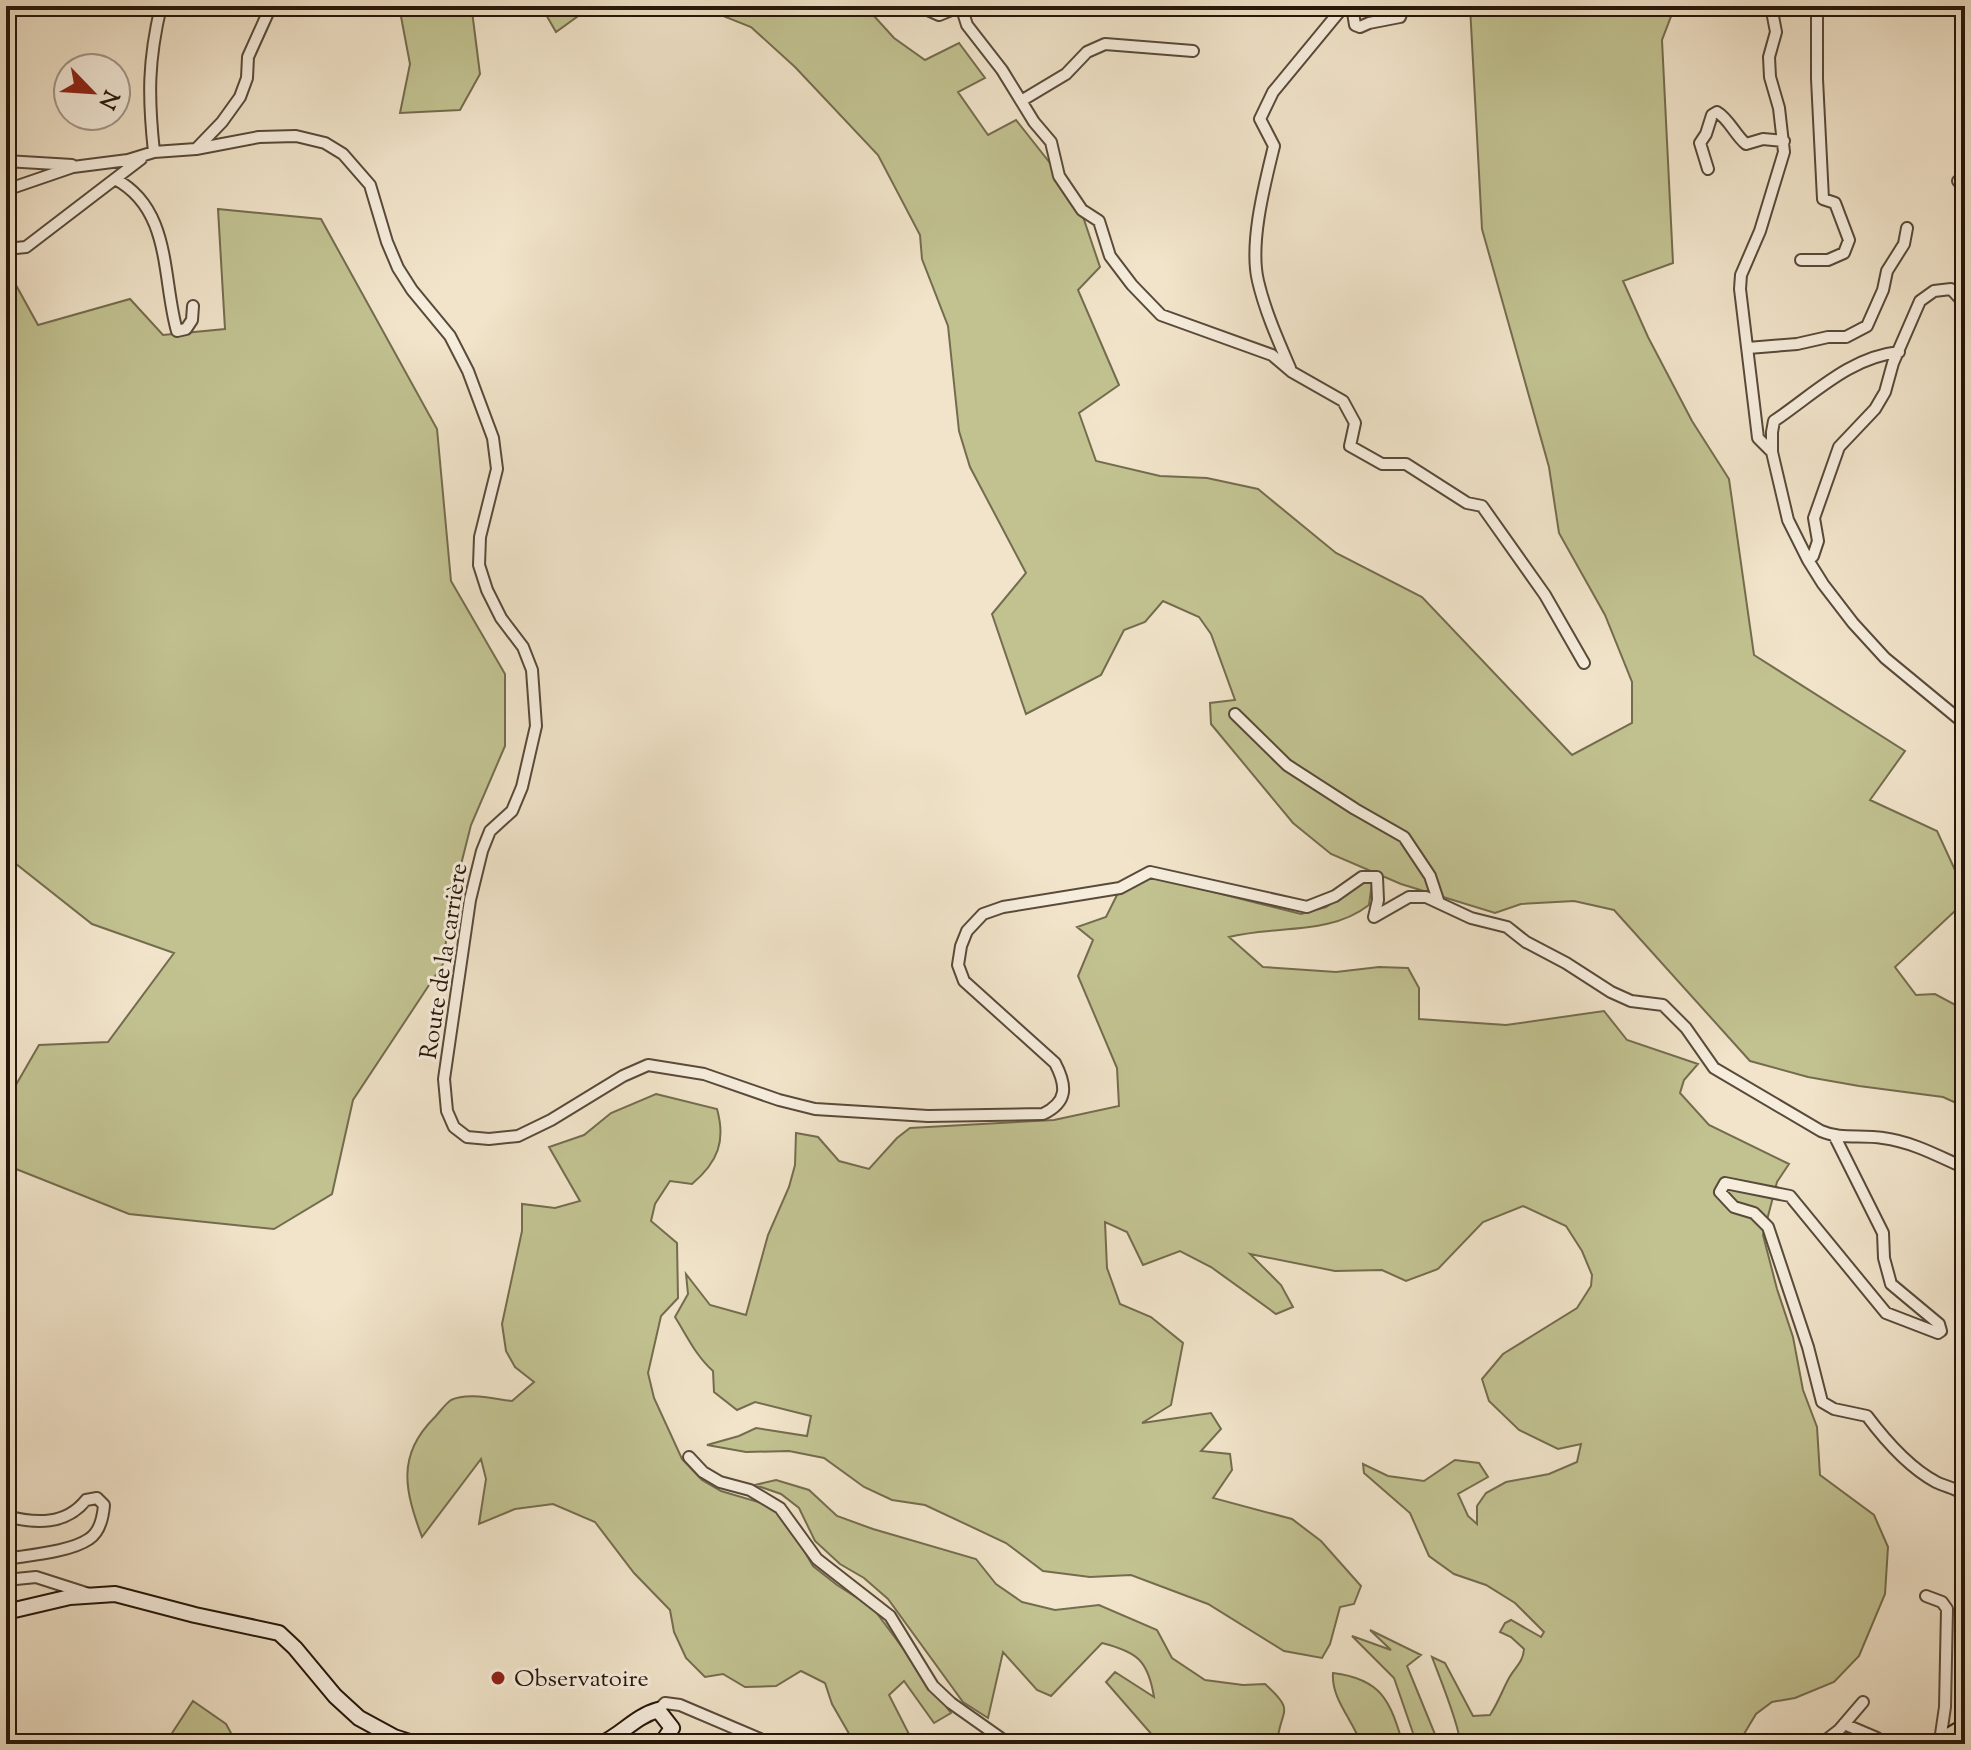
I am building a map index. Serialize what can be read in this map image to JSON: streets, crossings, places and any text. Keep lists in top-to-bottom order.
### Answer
{
  "streets": {
    "street": ["Route de la carrière"]
  },
  "places": ["Observatoire"],
  "north": "bottom right"
}
